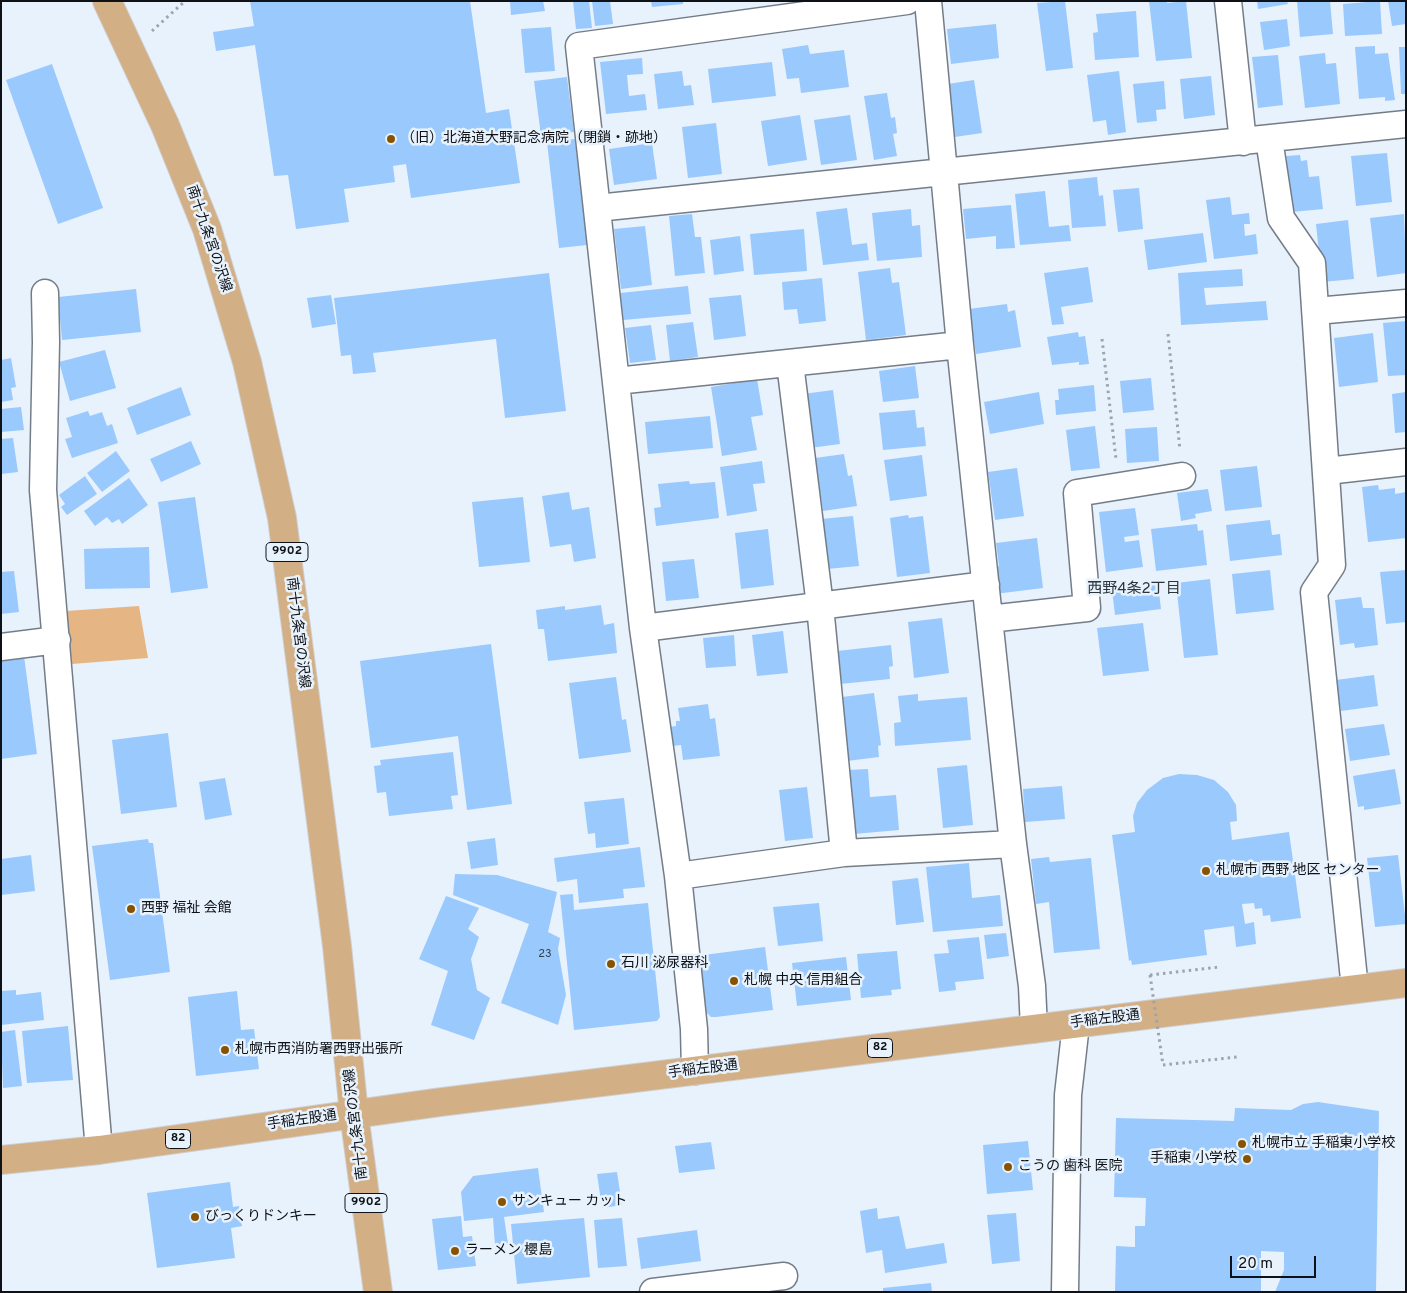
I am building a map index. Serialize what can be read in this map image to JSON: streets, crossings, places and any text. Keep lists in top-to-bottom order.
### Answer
{
  "streets": {
    "main road": [
      "南十九条宮の沢線",
      "9902",
      "手稲左股通",
      "82"
    ]
  },
  "crossings": [
    ["南十九条宮の沢線", "手稲左股通"]
  ],
  "districts": ["西野4条2丁目"],
  "places": [
    "（旧）北海道大野記念病院（閉鎖・跡地）",
    "札幌市 西野 地区 センター",
    "西野 福祉 会館",
    "石川 泌尿器科",
    "札幌 中央 信用組合",
    "札幌市西消防署西野出張所",
    "札幌市立 手稲東小学校",
    "手稲東 小学校",
    "こうの 歯科 医院",
    "サンキュー カット",
    "びっくりドンキー",
    "ラーメン 櫻島"
  ],
  "house_numbers": ["23"],
  "scale_bar": "20 m"
}
